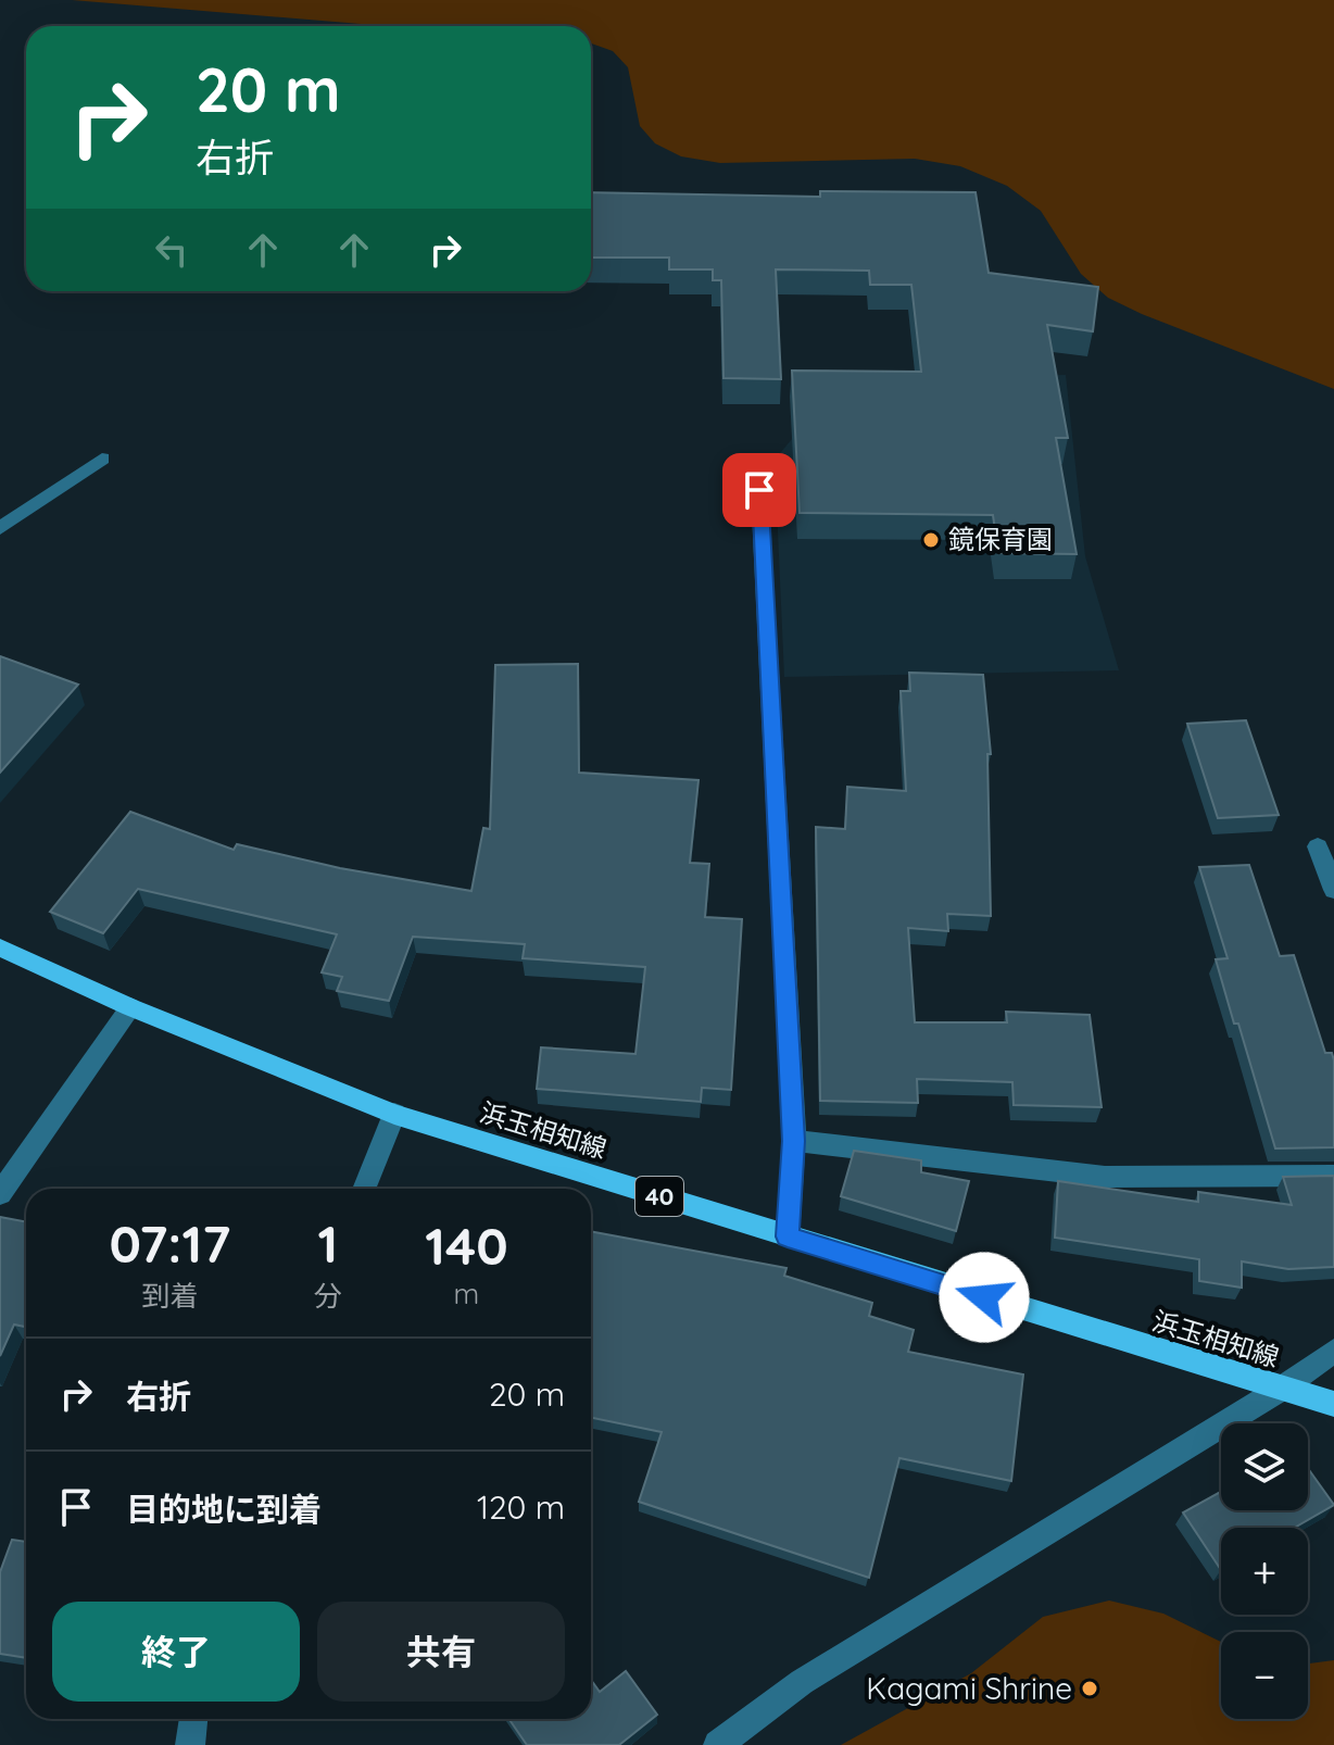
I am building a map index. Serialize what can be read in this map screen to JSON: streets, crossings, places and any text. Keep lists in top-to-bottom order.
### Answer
{
  "streets": {
    "main road": ["浜玉相知線", "40"]
  },
  "places": ["鏡保育園", "Kagami Shrine"],
  "page": {
    "turn": ["20 m", "右折"],
    "eta": [
      "07:17",
      "到着",
      "1",
      "分",
      "140",
      "m"
    ],
    "list": [
      {
        "name": "右折",
        "value": "20 m"
      },
      {
        "name": "目的地に到着",
        "value": "120 m"
      }
    ],
    "map_buttons": ["+", "−"],
    "buttons": ["終了", "共有"]
  }
}
